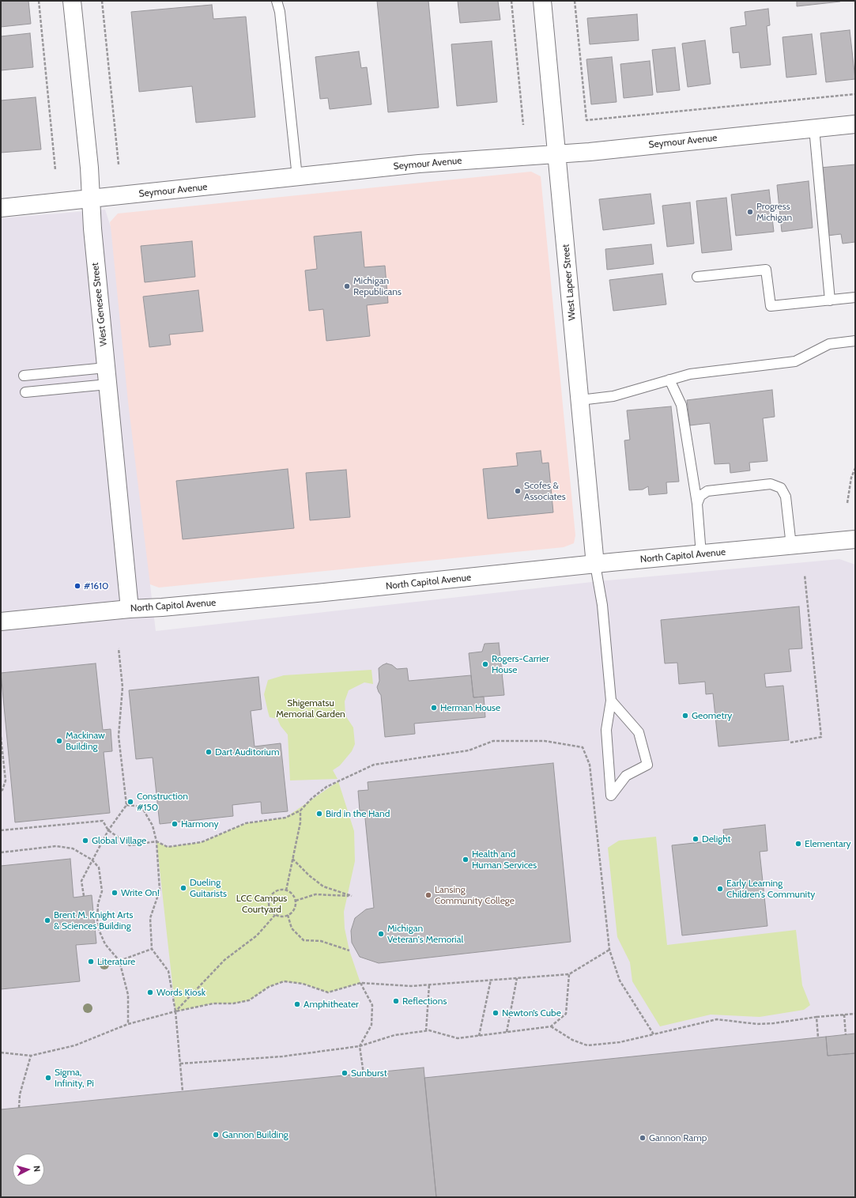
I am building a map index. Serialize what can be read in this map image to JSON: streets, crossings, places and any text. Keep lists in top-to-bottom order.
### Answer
{
  "streets": {
    "street": [
      "Seymour Avenue",
      "West Lapeer Street",
      "West Genesee Street",
      "North Capitol Avenue"
    ]
  },
  "crossings": [
    ["Seymour Avenue", "West Lapeer Street"],
    ["Seymour Avenue", "West Genesee Street"],
    ["West Lapeer Street", "North Capitol Avenue"],
    ["West Genesee Street", "North Capitol Avenue"]
  ],
  "parks": ["Shigematsu Memorial Garden", "LCC Campus Courtyard"],
  "places": [
    "Progress Michigan",
    "Michigan Republicans",
    "Scofes & Associates",
    "#1610",
    "Rogers-Carrier House",
    "Herman House",
    "Geometry",
    "Mackinaw Building",
    "Dart Auditorium",
    "Construction #150",
    "Bird in the Hand",
    "Harmony",
    "Delight",
    "Global Village",
    "Elementary",
    "Health and Human Services",
    "Dueling Guitarists",
    "Early Learning Children's Community",
    "Write On!",
    "Lansing Community College",
    "Brent M. Knight Arts & Sciences Building",
    "Michigan Veteran's Memorial",
    "Literature",
    "Words Kiosk",
    "Reflections",
    "Amphitheater",
    "Newton’s Cube",
    "Sunburst",
    "Sigma, Infinity, Pi",
    "Gannon Building",
    "Gannon Ramp"
  ],
  "north": "right"
}
